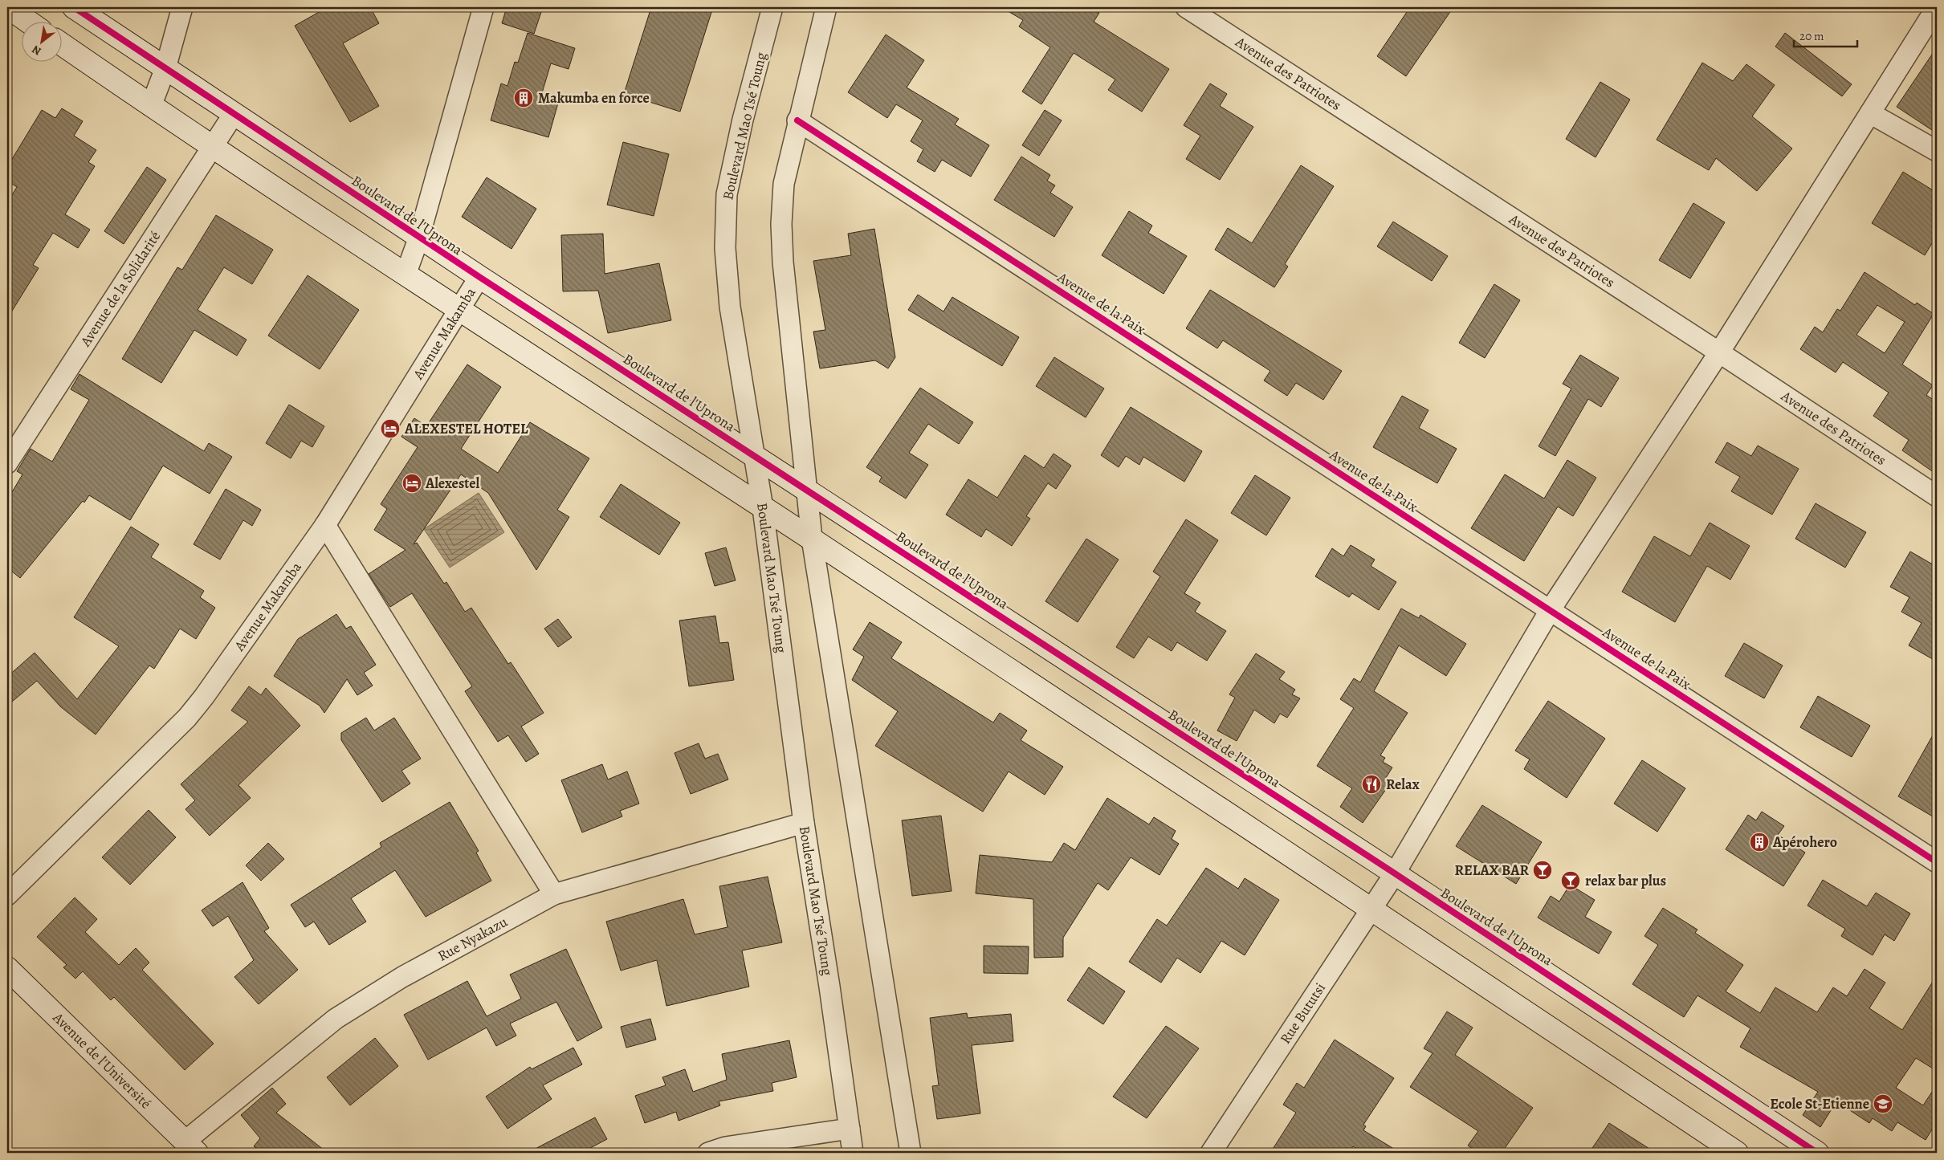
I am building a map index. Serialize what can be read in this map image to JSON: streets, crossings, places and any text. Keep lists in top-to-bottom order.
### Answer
{
  "streets": {
    "street": [
      "Avenue des Patriotes",
      "Boulevard Mao Tsé Toung",
      "Boulevard de l'Uprona",
      "Avenue de la Solidarité",
      "Avenue de la Paix",
      "Avenue Makamba",
      "Rue Nyakazu",
      "Rue Bututsi",
      "Avenue de l'Université"
    ]
  },
  "crossings": [
    ["Avenue des Patriotes", "Rue Bututsi"],
    ["Boulevard Mao Tsé Toung", "Boulevard de l'Uprona"],
    ["Boulevard Mao Tsé Toung", "Rue Nyakazu"],
    ["Boulevard de l'Uprona", "Avenue de la Solidarité"],
    ["Boulevard de l'Uprona", "Avenue Makamba"],
    ["Boulevard de l'Uprona", "Rue Bututsi"],
    ["Avenue de la Paix", "Rue Bututsi"],
    ["Rue Nyakazu", "Avenue de l'Université"]
  ],
  "places": {
    "building": ["Makumba en force", "Apérohero"],
    "hotel": ["ALEXESTEL HOTEL", "Alexestel"],
    "restaurant": ["Relax"],
    "bar": ["RELAX BAR", "relax bar plus"],
    "school or university": ["Ecole St-Etienne"]
  },
  "scale_bar": "20 m",
  "north": "bottom left"
}
